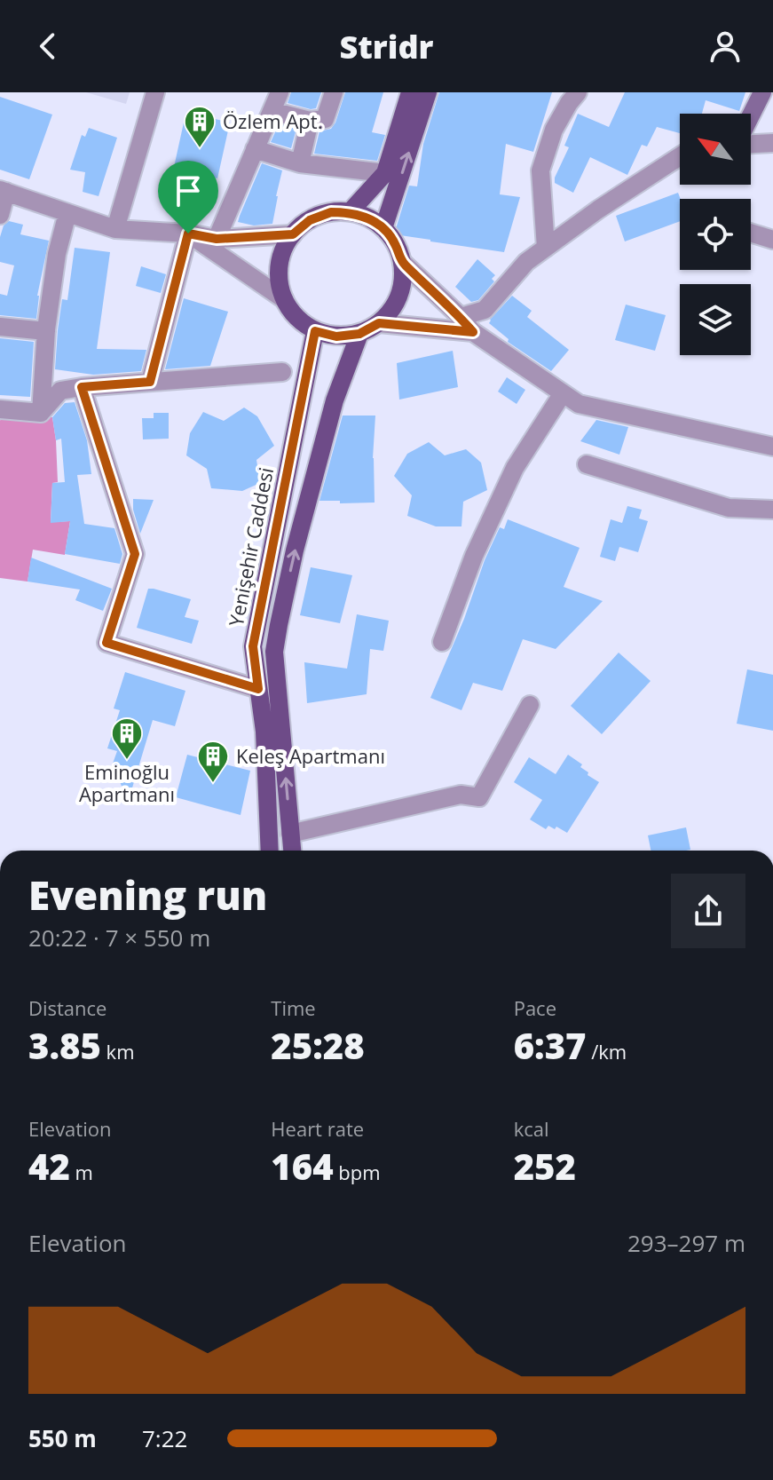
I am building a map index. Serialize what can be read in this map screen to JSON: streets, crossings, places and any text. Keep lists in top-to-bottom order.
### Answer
{
  "streets": {
    "main road": ["Yenişehir Caddesi"]
  },
  "places": {
    "building": ["Özlem Apt.", "Eminoğlu Apartmanı", "Keleş Apartmanı"]
  },
  "north": "top left",
  "page": {
    "header": "Stridr",
    "heading": ["Evening run", "20:22 · 7 × 550 m"],
    "stats": [
      ["Distance", "3.85 km"],
      ["Time", "25:28"],
      ["Pace", "6:37 /km"],
      ["Elevation", "42 m"],
      ["Heart rate", "164 bpm"],
      ["kcal", "252"]
    ],
    "chart": ["Elevation", "293–297 m"],
    "list": [
      {
        "name": "550 m",
        "note": "7:22"
      }
    ]
  }
}
